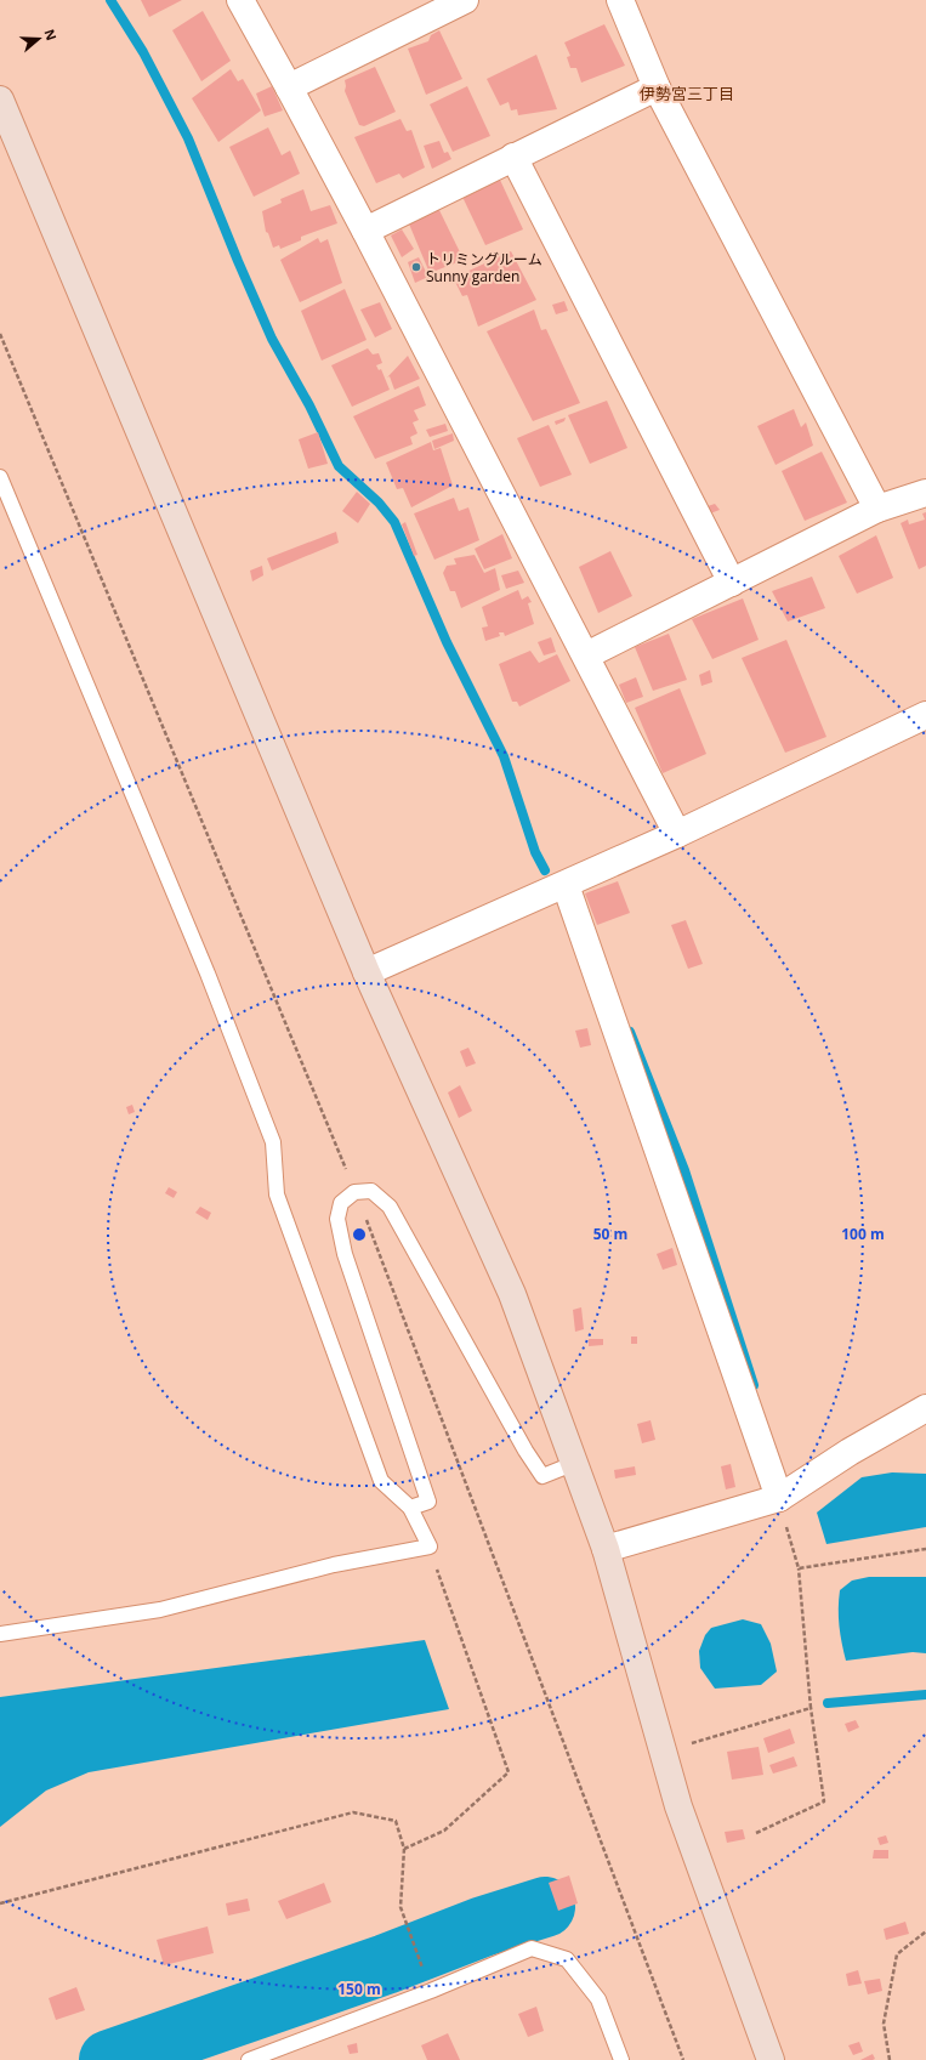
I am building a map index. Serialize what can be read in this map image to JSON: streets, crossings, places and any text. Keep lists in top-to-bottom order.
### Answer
{
  "districts": ["伊勢宮三丁目"],
  "places": ["トリミングルーム Sunny garden"],
  "north": "right",
  "rings": ["50 m", "100 m", "150 m"]
}
